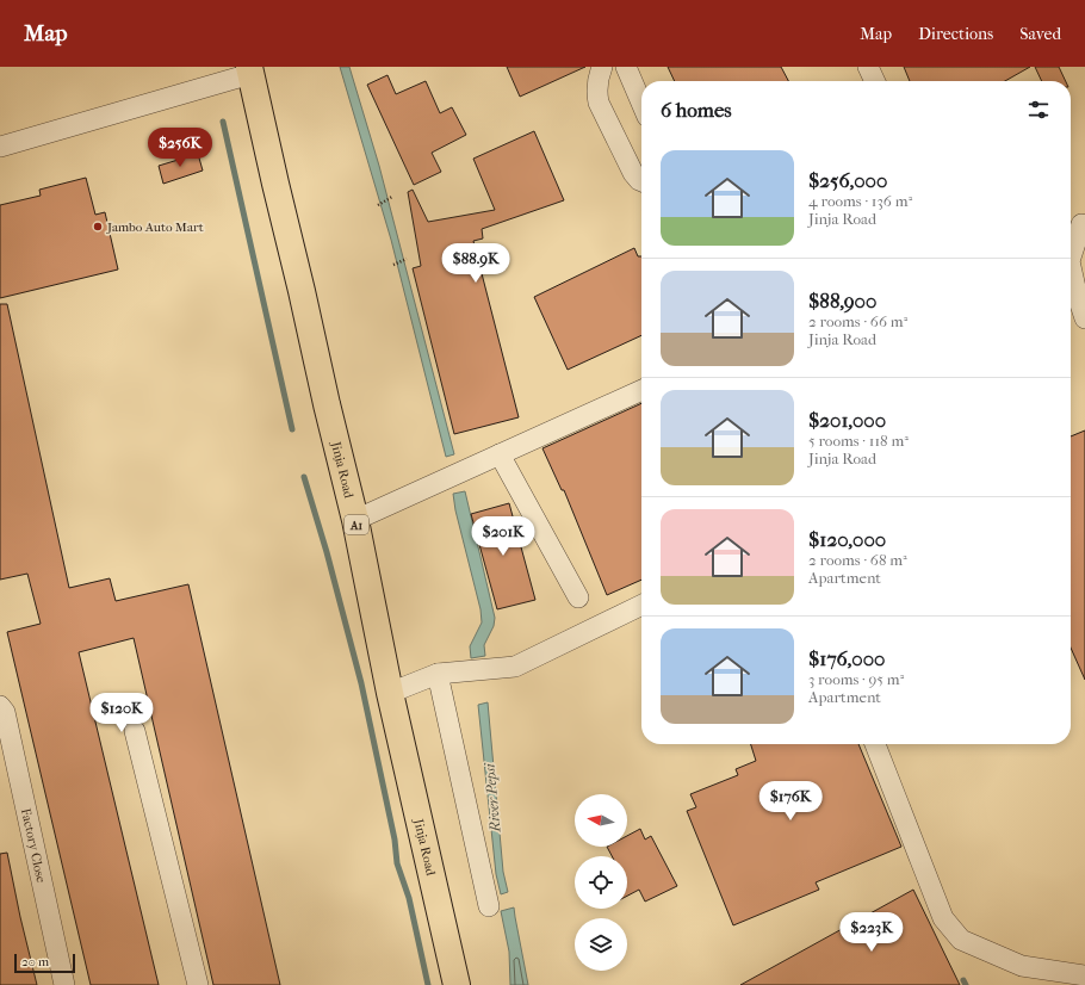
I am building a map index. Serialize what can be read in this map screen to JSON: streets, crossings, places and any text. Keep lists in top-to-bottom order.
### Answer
{
  "streets": {
    "highway": ["Jinja Road", "A1"],
    "lane": ["Factory Close"]
  },
  "water": ["River Pepsi"],
  "places": ["Jambo Auto Mart"],
  "scale_bar": "20 m",
  "north": "left",
  "page": {
    "header": "Map",
    "nav": ["Map", "Directions", "Saved"],
    "heading": "6 homes",
    "price": [
      "$256K",
      "$88.9K",
      "$201K",
      "$120K",
      "$176K",
      "$223K"
    ],
    "list": [
      {
        "name": "$256,000",
        "note": "4 rooms · 136 m² · Jinja Road"
      },
      {
        "name": "$88,900",
        "note": "2 rooms · 66 m² · Jinja Road"
      },
      {
        "name": "$201,000",
        "note": "5 rooms · 118 m² · Jinja Road"
      },
      {
        "name": "$120,000",
        "note": "2 rooms · 68 m² · Apartment"
      },
      {
        "name": "$176,000",
        "note": "3 rooms · 95 m² · Apartment"
      }
    ],
    "scale": "20 m"
  }
}
